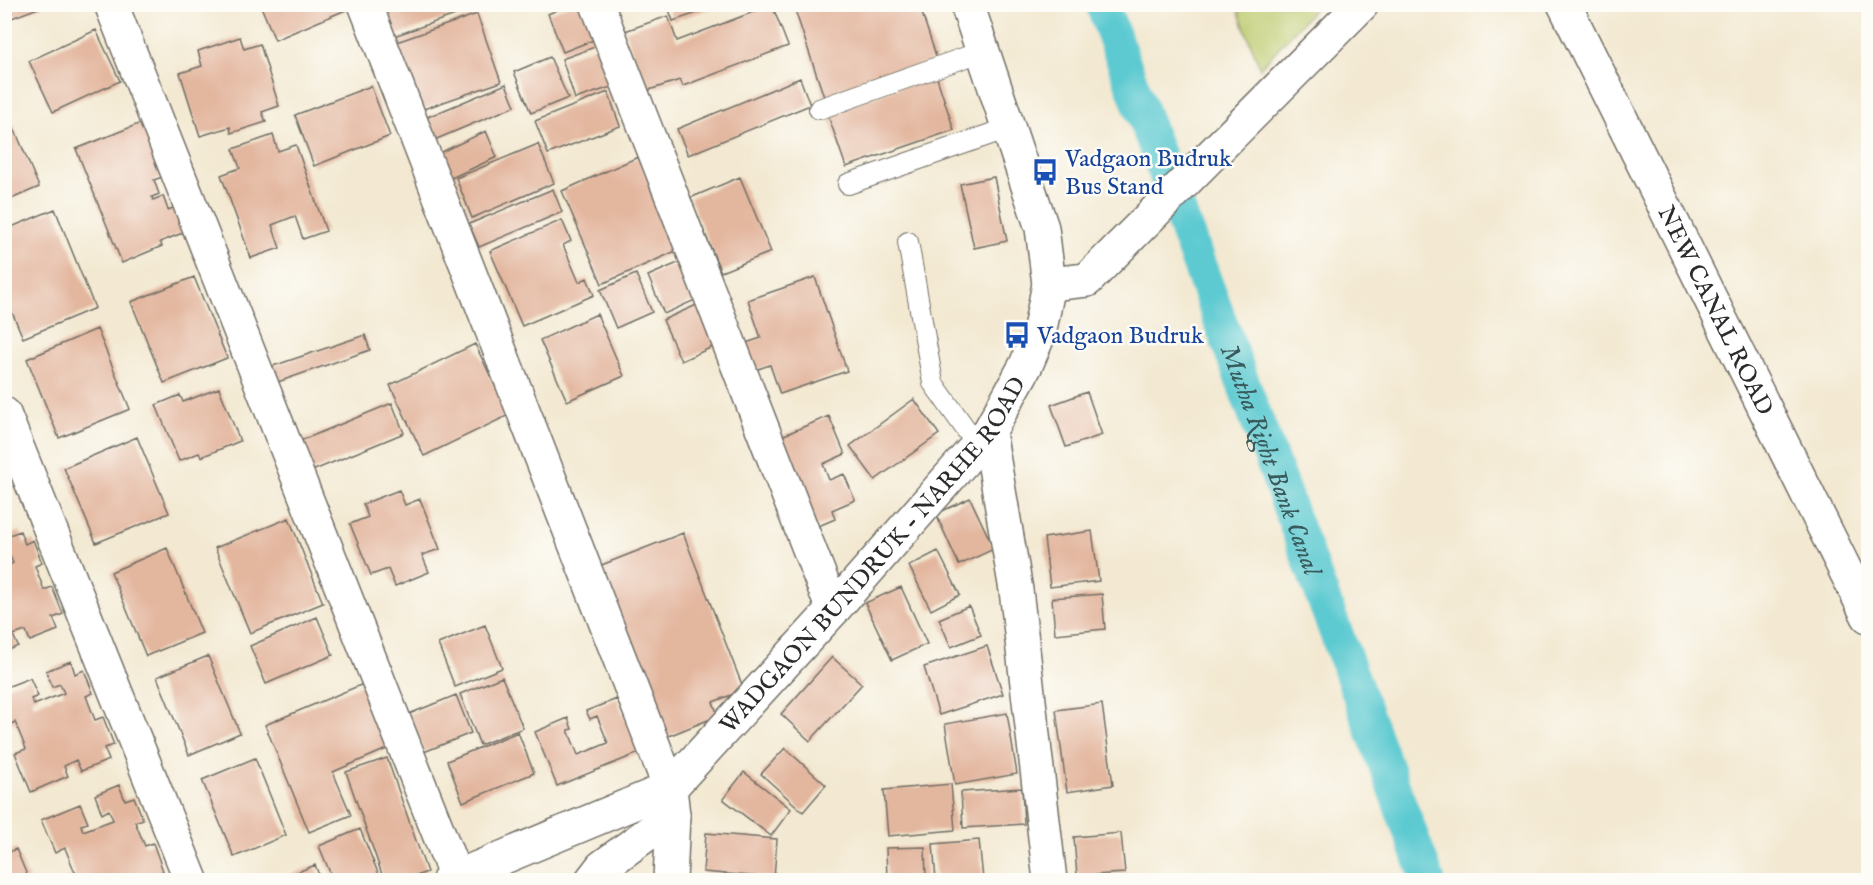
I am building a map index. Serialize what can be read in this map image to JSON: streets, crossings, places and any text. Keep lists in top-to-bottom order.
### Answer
{
  "streets": {
    "street": ["NEW CANAL ROAD", "WADGAON BUNDRUK - NARHE ROAD"]
  },
  "water": ["Mutha Right Bank Canal"],
  "places": {
    "bus stop": ["Vadgaon Budruk Bus Stand", "Vadgaon Budruk"]
  }
}
